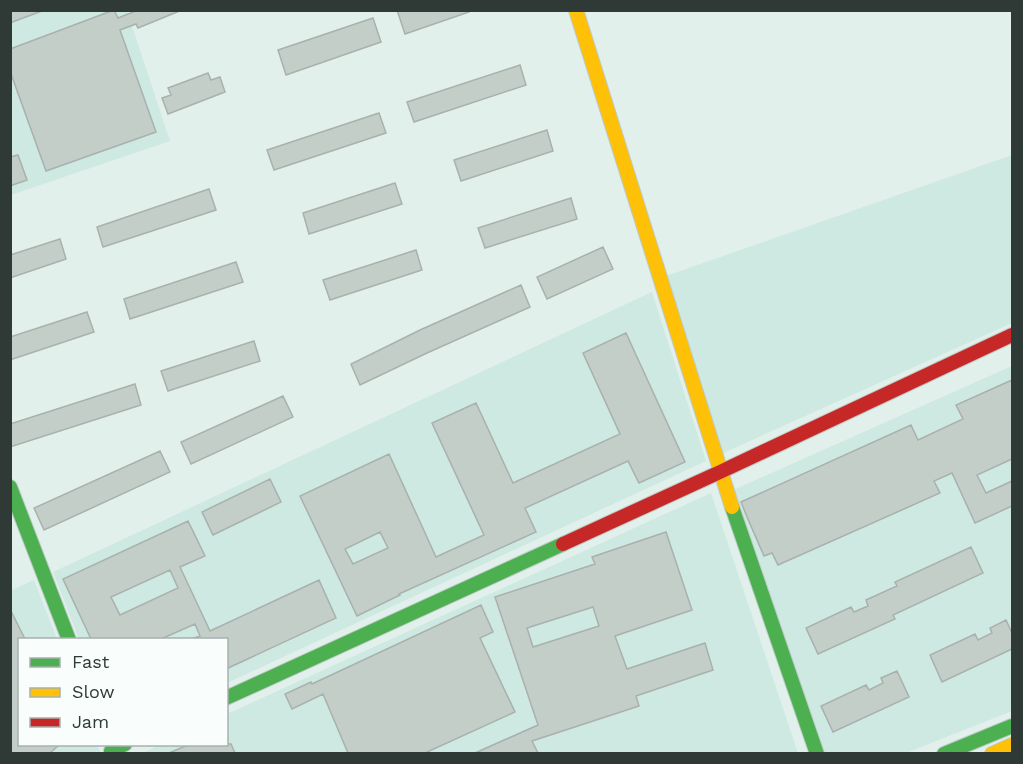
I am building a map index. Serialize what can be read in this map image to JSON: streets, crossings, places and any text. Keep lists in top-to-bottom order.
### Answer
{
  "legend": ["Fast", "Slow", "Jam"]
}
